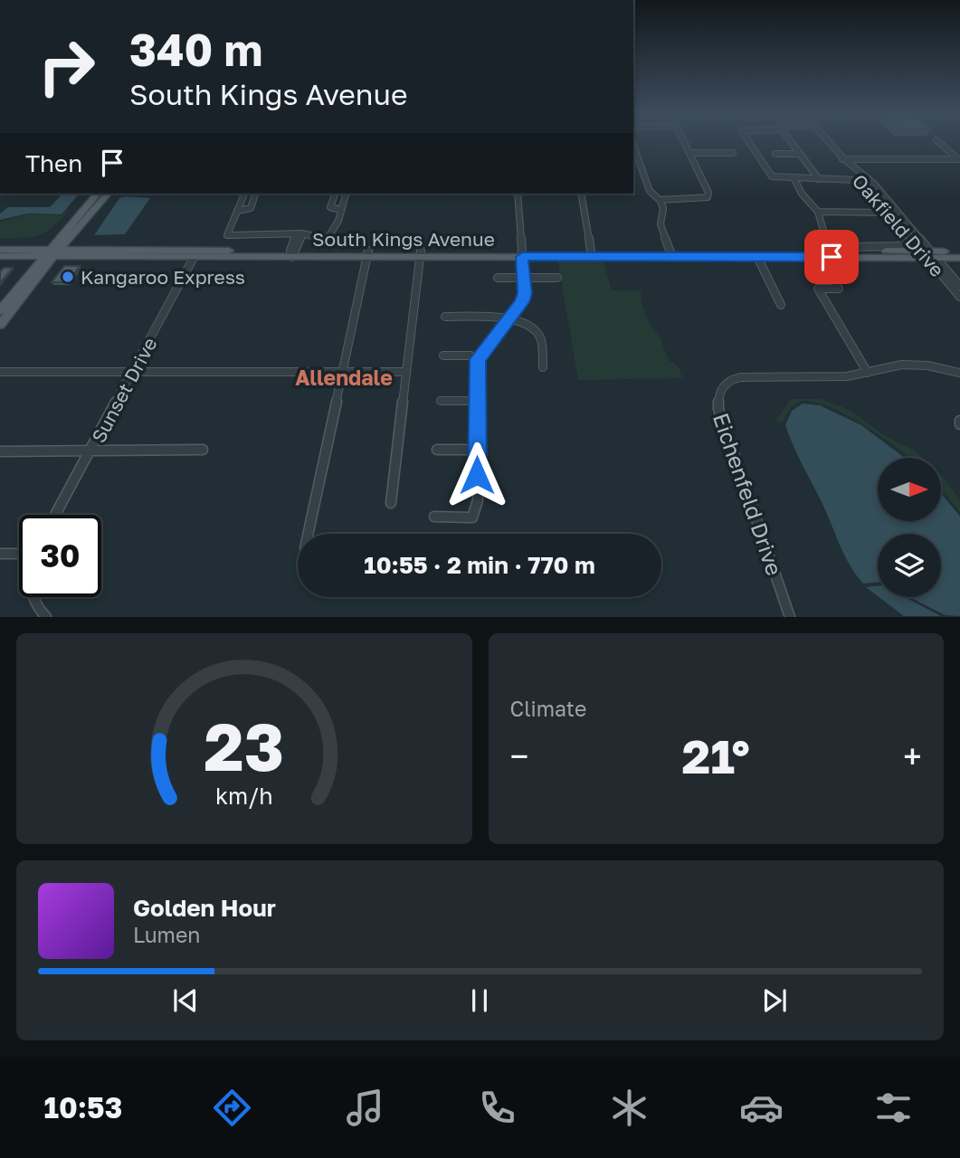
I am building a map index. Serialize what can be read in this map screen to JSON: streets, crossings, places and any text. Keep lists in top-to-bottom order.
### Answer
{
  "streets": {
    "main road": ["South Kings Avenue"],
    "street": ["Oakfield Drive", "Sunset Drive", "Eichenfeld Drive"]
  },
  "crossings": [
    ["Oakfield Drive", "South Kings Avenue"],
    ["South Kings Avenue", "Sunset Drive"]
  ],
  "districts": ["Allendale"],
  "places": ["Kangaroo Express"],
  "north": "right",
  "page": {
    "turn": ["340 m", "South Kings Avenue"],
    "then": "Then",
    "limit": "30",
    "trip": "10:55 · 2 min · 770 m",
    "tile": "Climate",
    "heat": ["−", "21°", "+"],
    "song": ["Golden Hour", "Lumen"],
    "tabs": "10:53",
    "gauge": ["23", "km/h"]
  }
}
